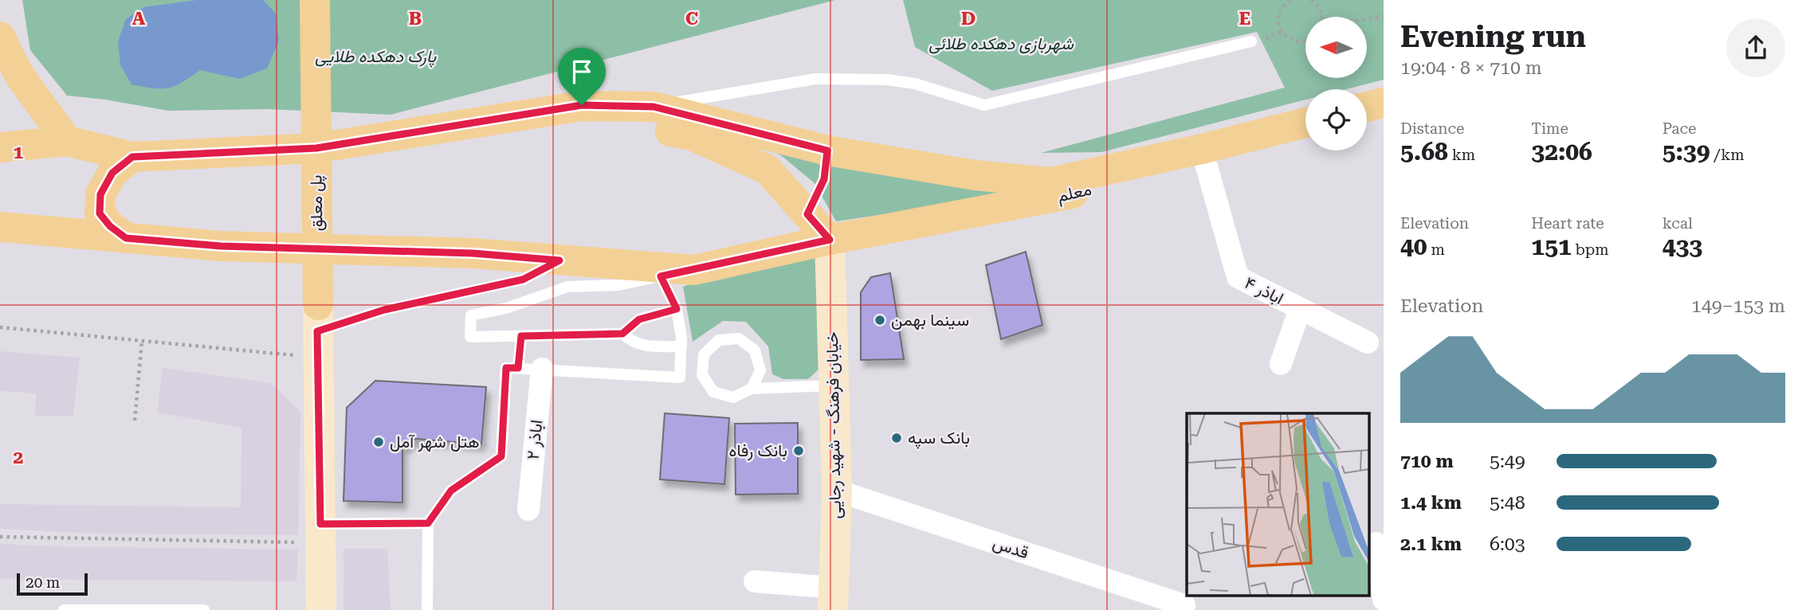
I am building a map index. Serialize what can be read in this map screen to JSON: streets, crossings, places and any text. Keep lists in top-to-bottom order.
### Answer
{
  "streets": {
    "main road": ["معلم", "پل معلق", "خیابان فرهنگ - شهید رجایی"],
    "street": ["اباذر ۴", "اباذر ۲", "قدس"]
  },
  "crossings": [
    ["معلم", "اباذر ۴"],
    ["معلم", "خیابان فرهنگ - شهید رجایی"],
    ["خیابان فرهنگ - شهید رجایی", "قدس"]
  ],
  "parks": ["شهربازی دهکده طلائی", "پارک دهکده طلایی"],
  "places": [
    "سینما بهمن",
    "بانک سپه",
    "هتل شهر آمل",
    "بانک رفاه"
  ],
  "scale_bar": "20 m",
  "north": "left",
  "page": {
    "heading": ["Evening run", "19:04 · 8 × 710 m"],
    "stats": [
      ["Distance", "5.68 km"],
      ["Time", "32:06"],
      ["Pace", "5:39 /km"],
      ["Elevation", "40 m"],
      ["Heart rate", "151 bpm"],
      ["kcal", "433"]
    ],
    "chart": ["Elevation", "149–153 m"],
    "list": [
      {
        "name": "710 m",
        "note": "5:49"
      },
      {
        "name": "1.4 km",
        "note": "5:48"
      },
      {
        "name": "2.1 km",
        "note": "6:03"
      }
    ],
    "scale": "20 m"
  },
  "grid": {
    "columns": [
      "A",
      "B",
      "C",
      "D",
      "E"
    ],
    "rows": ["1", "2"]
  }
}
